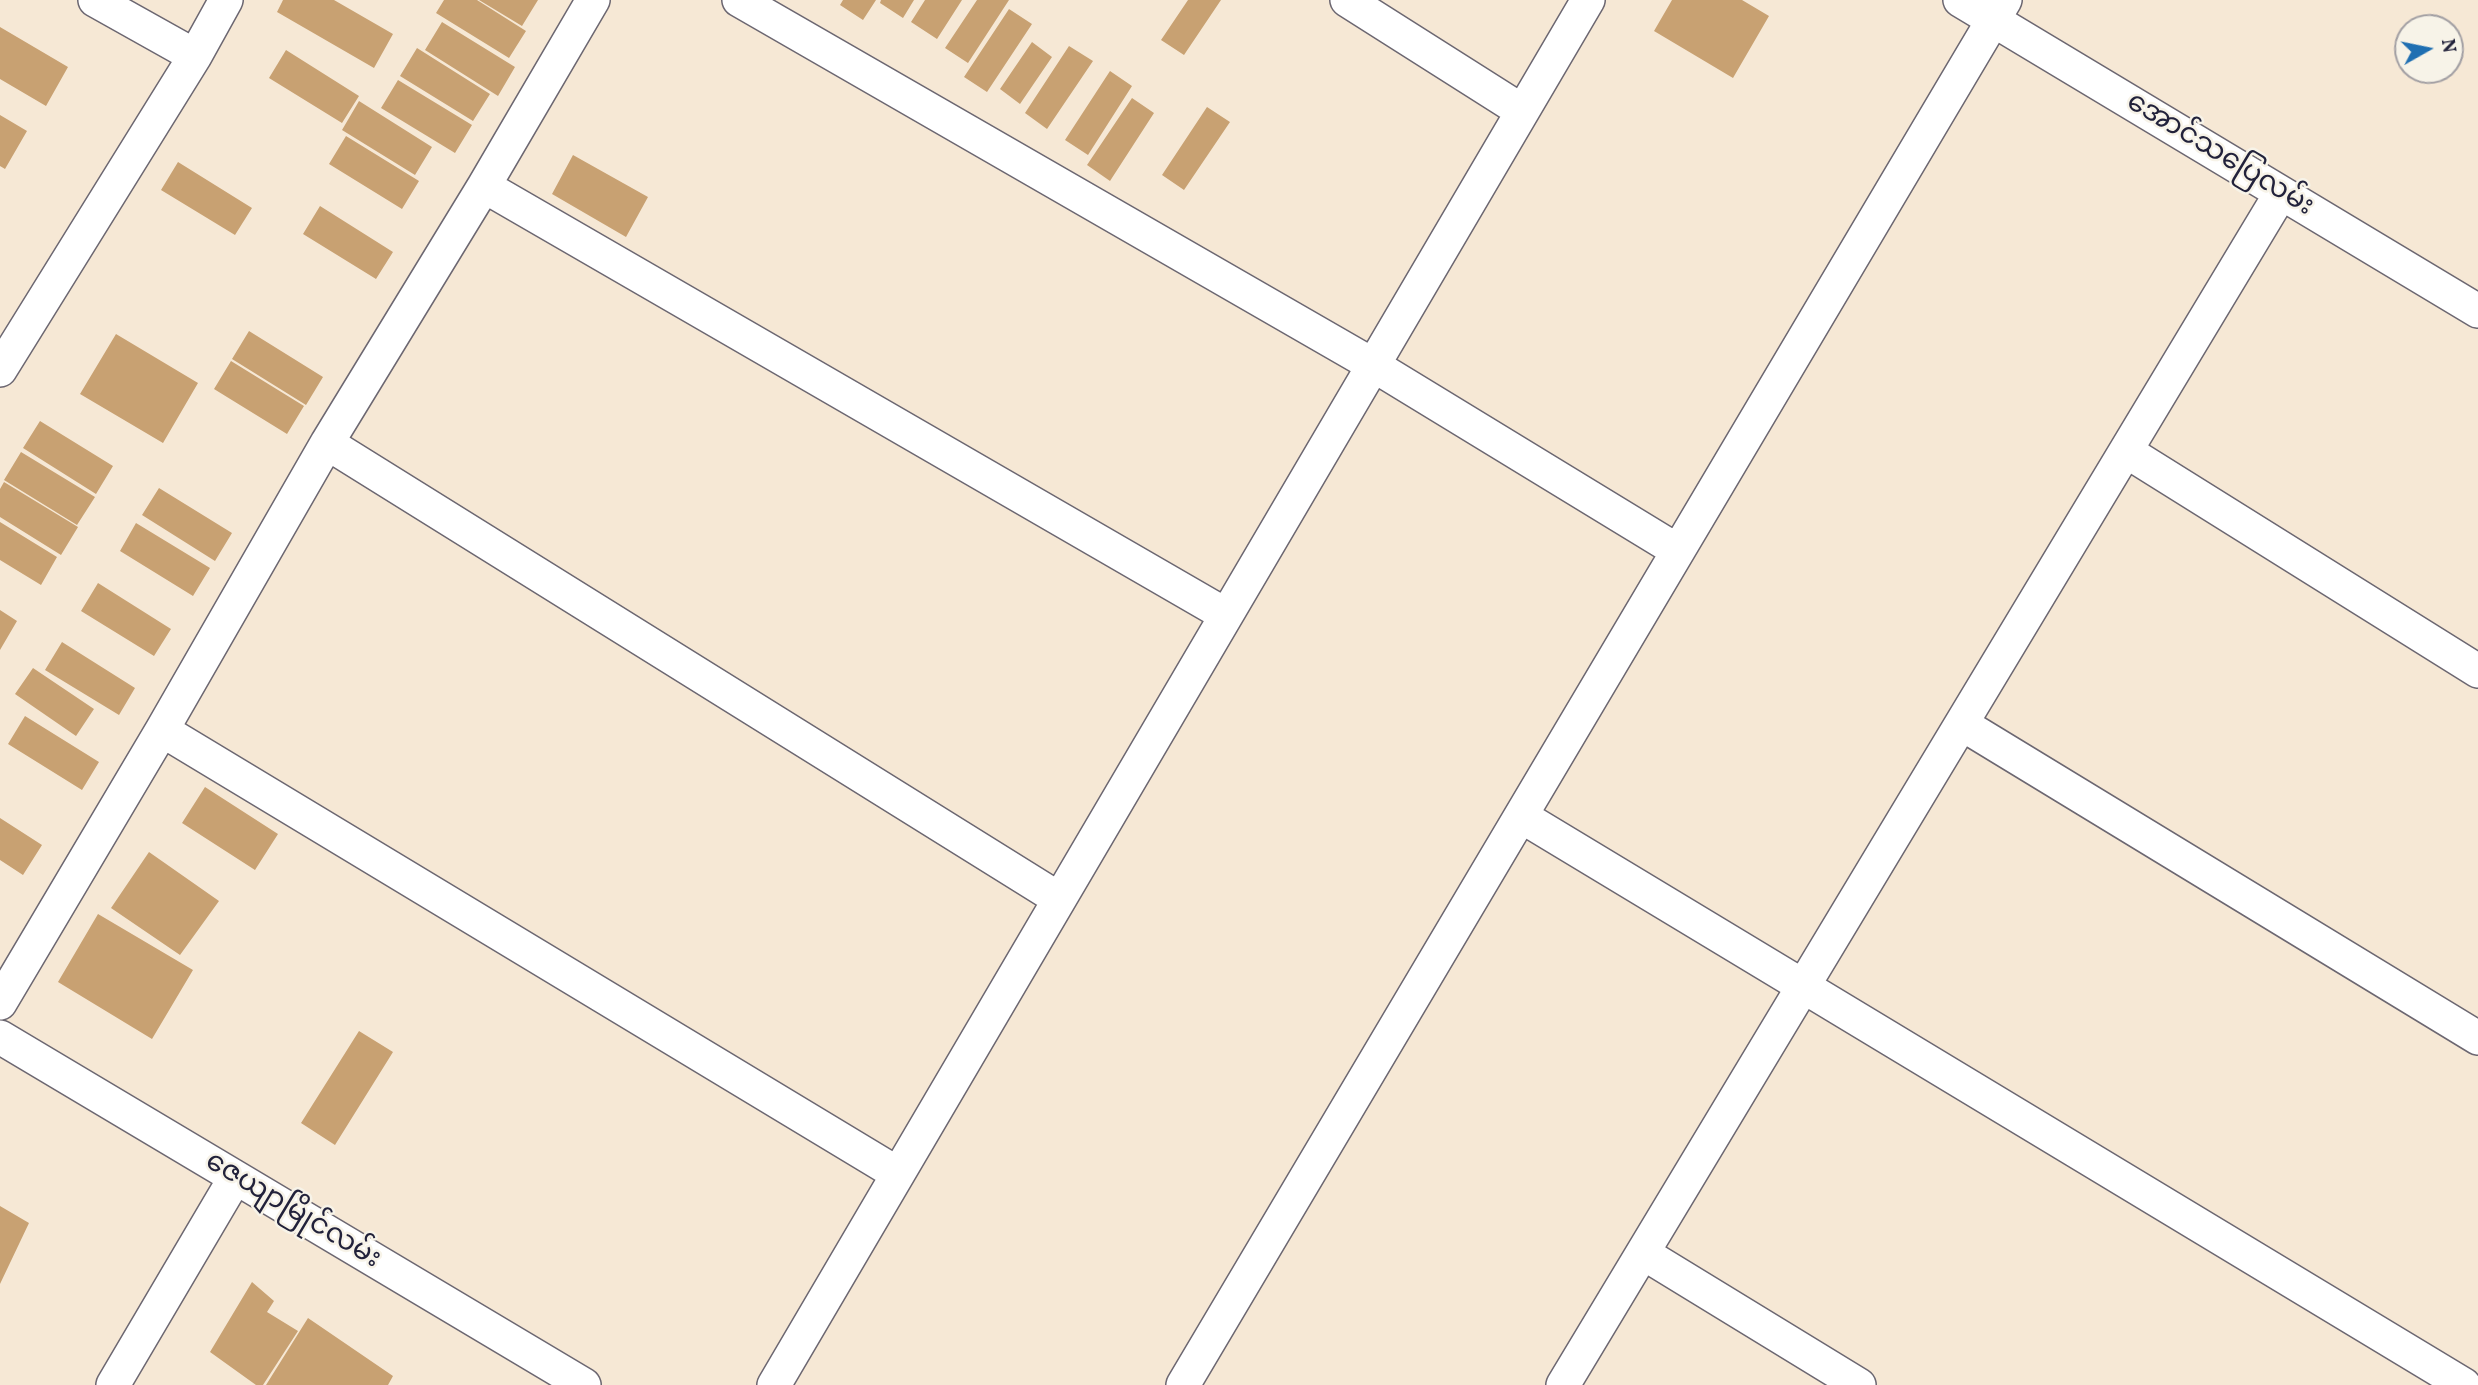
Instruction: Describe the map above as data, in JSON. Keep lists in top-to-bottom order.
{
  "streets": {
    "street": ["အောင်သပြေလမ်း", "ဇေယျာမြိုင်လမ်း"]
  },
  "north": "right"
}
